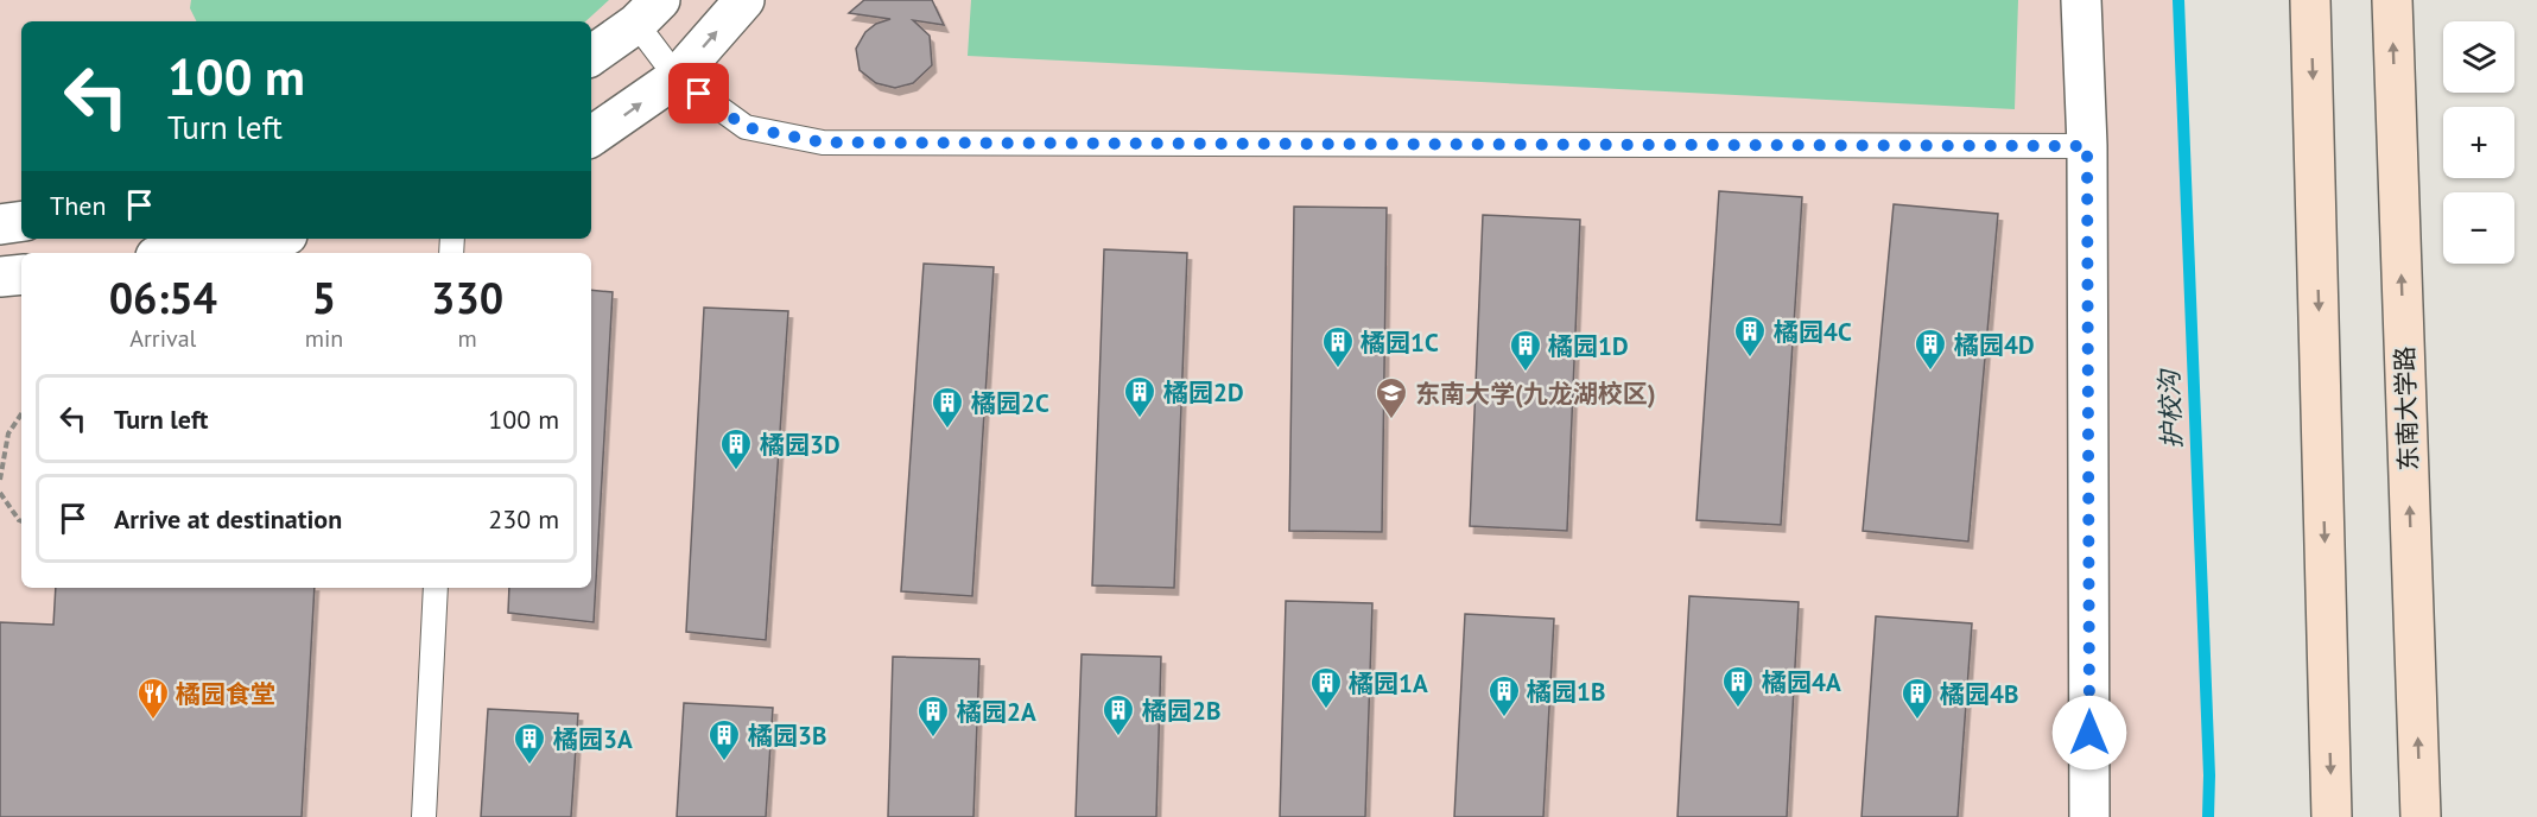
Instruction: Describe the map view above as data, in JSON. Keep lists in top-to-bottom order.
{
  "streets": {
    "main road": ["东南大学路"]
  },
  "water": ["护校沟"],
  "places": {
    "building": [
      "橘园4C",
      "橘园1C",
      "橘园4D",
      "橘园1D",
      "橘园2D",
      "橘园2C",
      "橘园3D",
      "橘园4A",
      "橘园1A",
      "橘园1B",
      "橘园4B",
      "橘园2B",
      "橘园2A",
      "橘园3B",
      "橘园3A"
    ],
    "school or university": ["东南大学(九龙湖校区)"],
    "restaurant": ["橘园食堂"]
  },
  "page": {
    "map_buttons": ["+", "−"],
    "turn": ["100 m", "Turn left"],
    "then": "Then",
    "eta": [
      "06:54",
      "Arrival",
      "5",
      "min",
      "330",
      "m"
    ],
    "list": [
      {
        "name": "Turn left",
        "value": "100 m"
      },
      {
        "name": "Arrive at destination",
        "value": "230 m"
      }
    ]
  }
}
